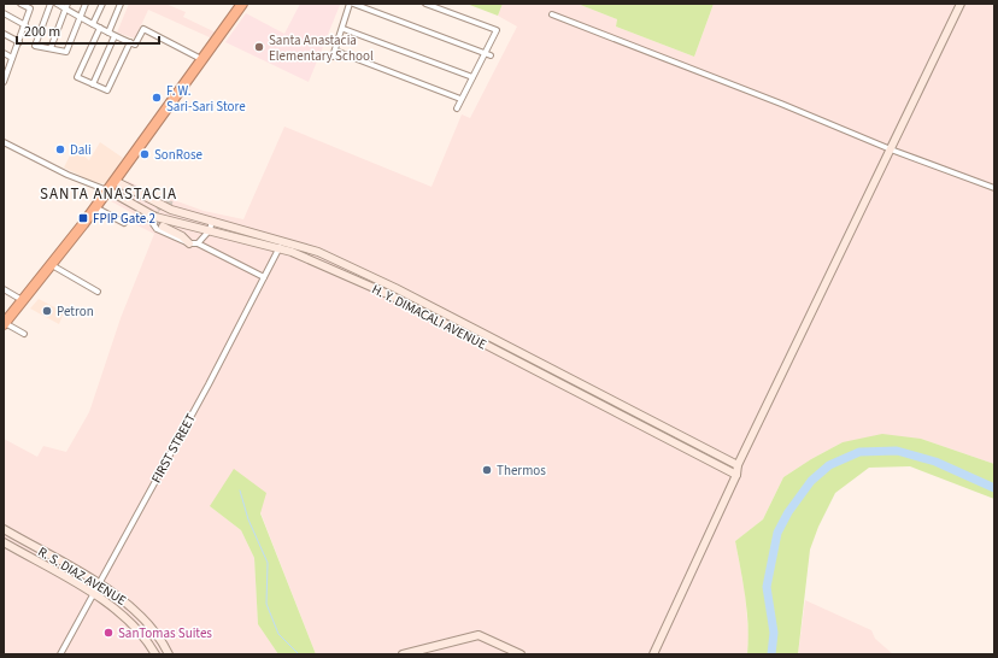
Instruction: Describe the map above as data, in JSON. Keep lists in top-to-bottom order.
{
  "streets": {
    "street": ["H. Y. DIMACALI AVENUE", "FIRST STREET", "R. S. DIAZ AVENUE"]
  },
  "crossings": [
    ["H. Y. DIMACALI AVENUE", "FIRST STREET"],
    ["FIRST STREET", "R. S. DIAZ AVENUE"]
  ],
  "districts": ["SANTA ANASTACIA"],
  "places": {
    "other": [
      "Santa Anastacia Elementary School",
      "F. W. Sari-Sari Store",
      "Dali",
      "SonRose",
      "Petron",
      "Thermos",
      "SanTomas Suites"
    ],
    "transit": ["FPIP Gate 2"]
  },
  "scale_bar": "200 m"
}
